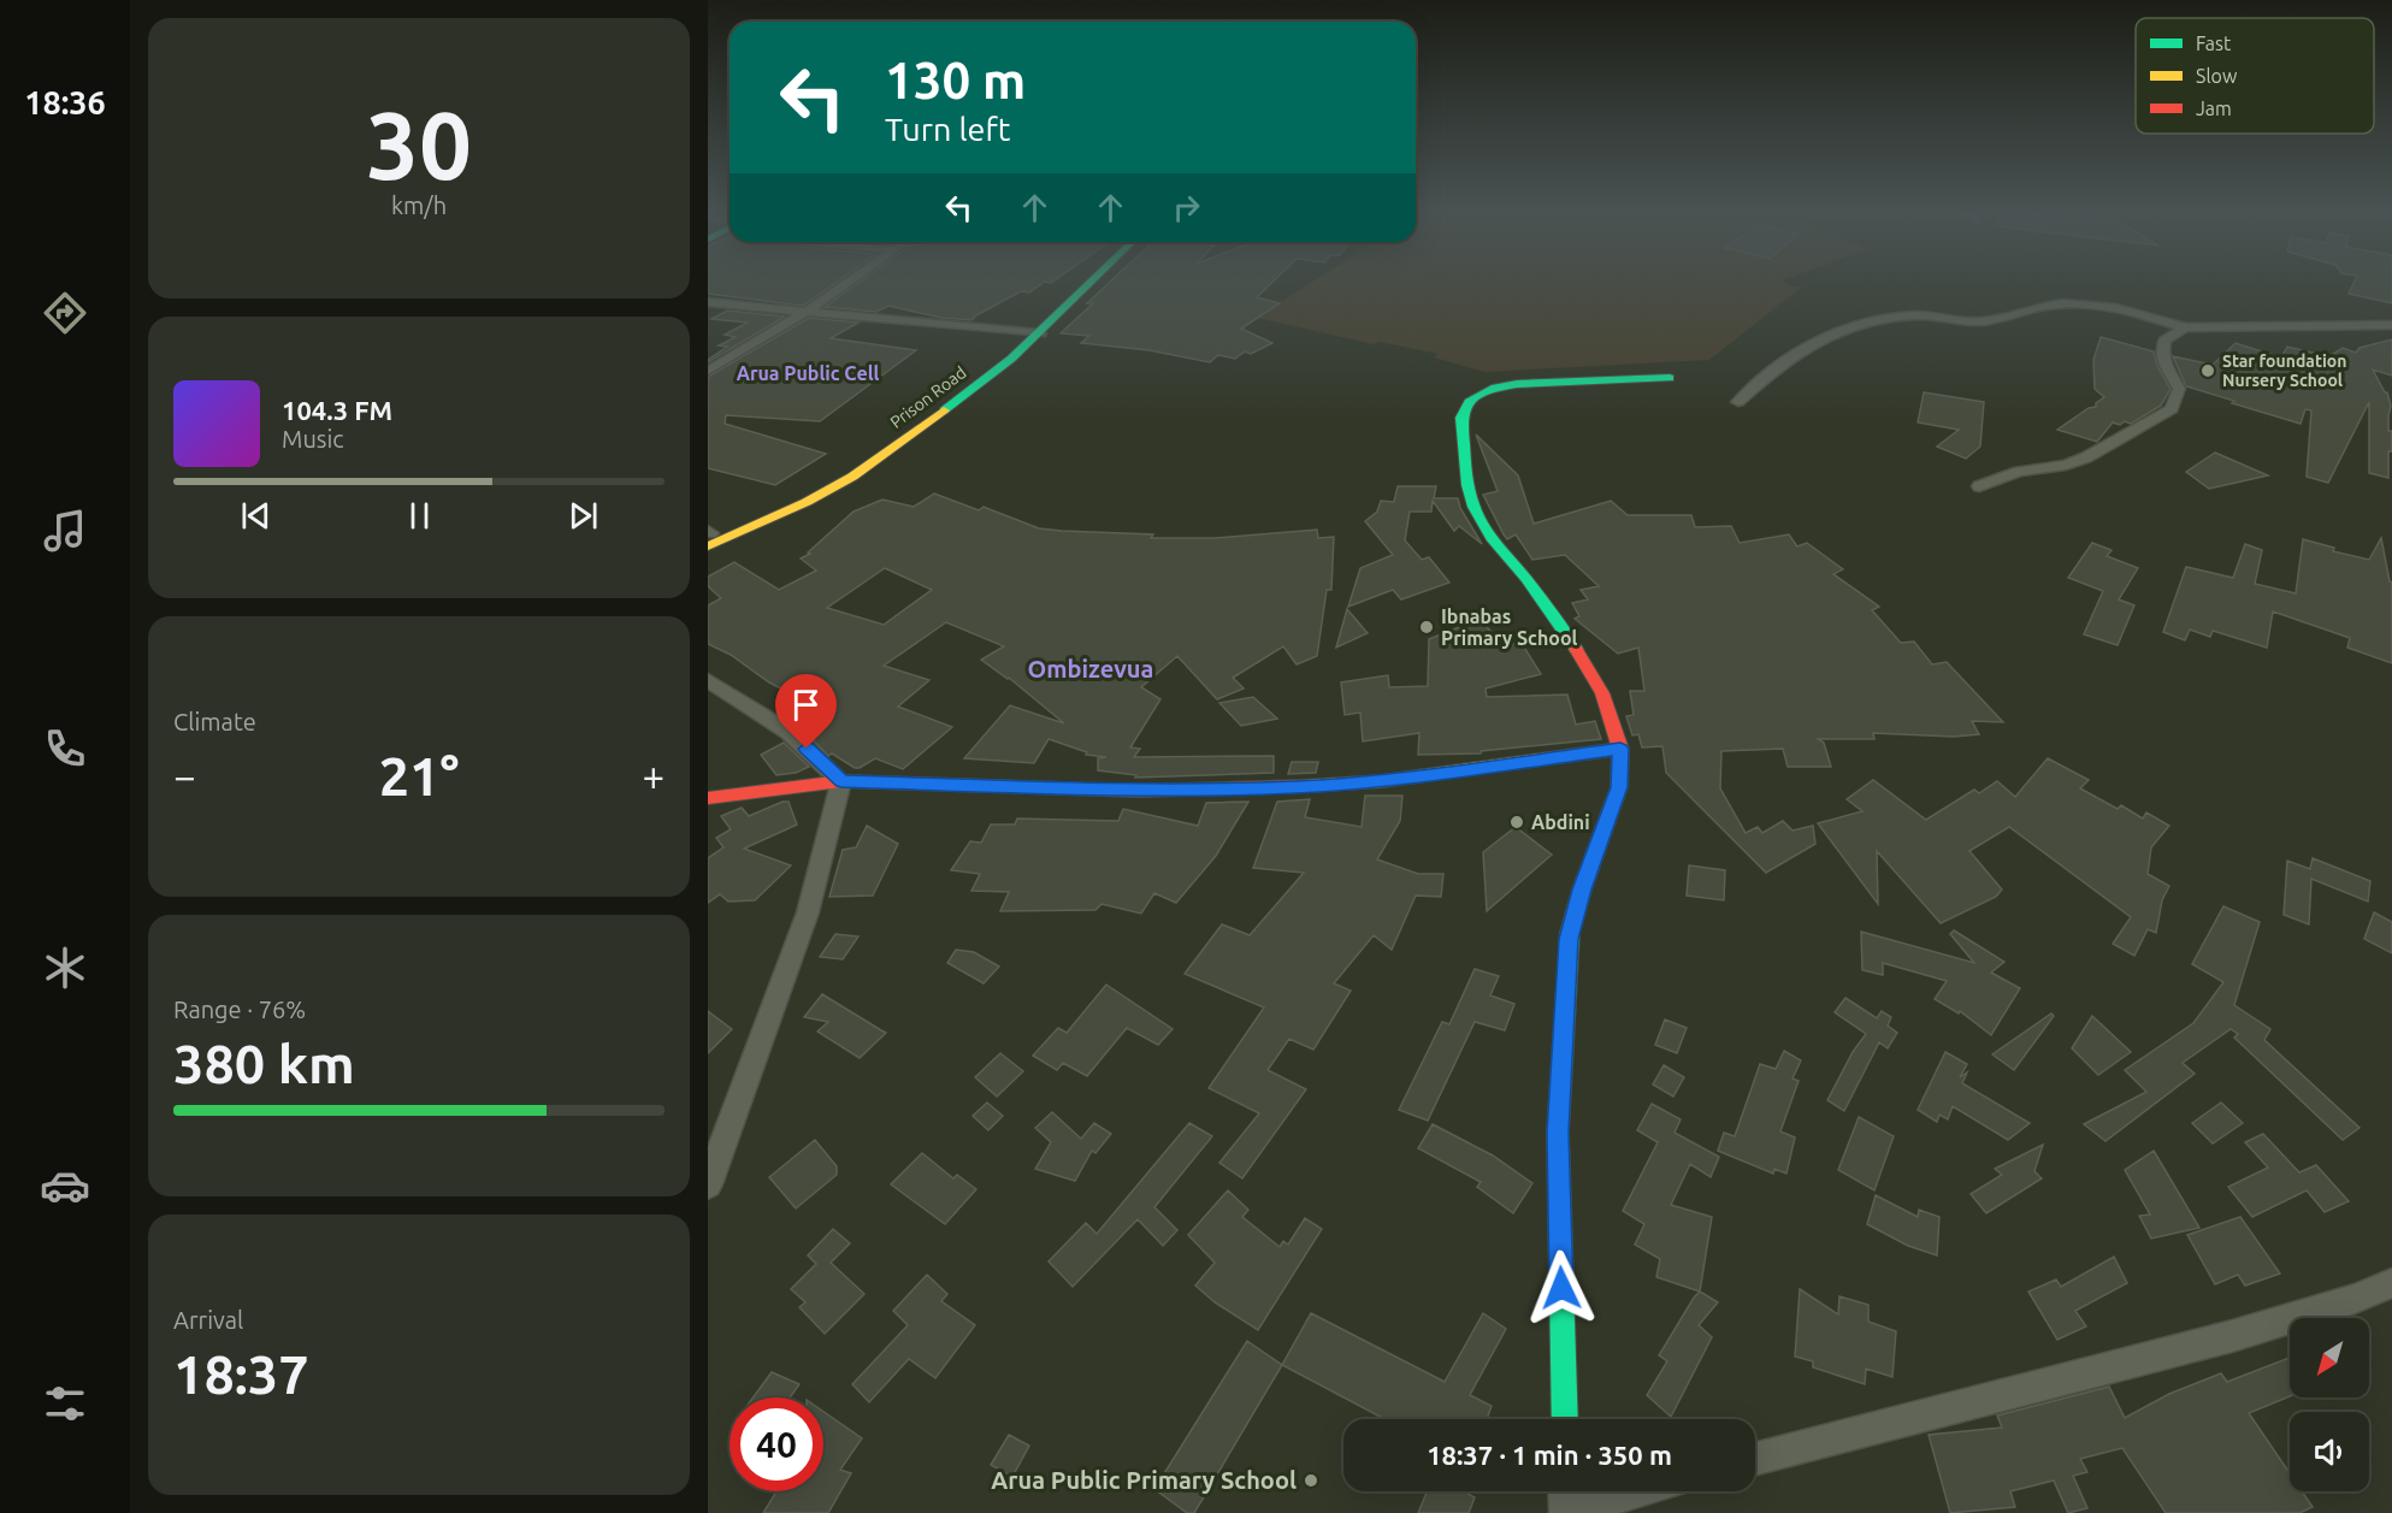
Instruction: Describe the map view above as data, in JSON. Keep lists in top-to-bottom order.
{
  "streets": {
    "street": ["Prison Road"]
  },
  "districts": ["Arua Public Cell", "Ombizevua"],
  "places": [
    "Star foundation Nursery School",
    "Ibnabas Primary School",
    "Abdini",
    "Arua Public Primary School"
  ],
  "legend": ["Fast", "Slow", "Jam"],
  "north": "bottom left",
  "page": {
    "tabs": "18:36",
    "tile": [
      ["30", "km/h"],
      "Climate",
      ["Range · 76%", "380 km"],
      ["Arrival", "18:37"]
    ],
    "turn": ["130 m", "Turn left"],
    "song": ["104.3 FM", "Music"],
    "heat": ["−", "21°", "+"],
    "limit": "40",
    "trip": "18:37 · 1 min · 350 m"
  }
}
